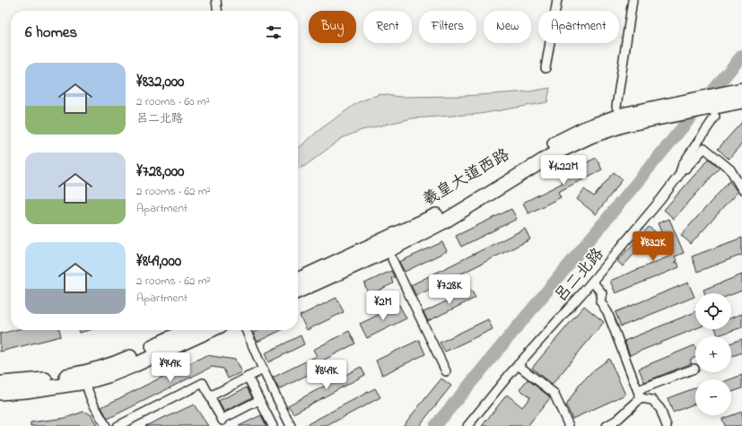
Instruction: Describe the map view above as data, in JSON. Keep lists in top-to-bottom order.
{
  "streets": {
    "main road": ["羲皇大道西路"],
    "street": ["吕二北路"]
  },
  "page": {
    "chip": [
      "Buy",
      "Rent",
      "Filters",
      "New",
      "Apartment"
    ],
    "heading": "6 homes",
    "list": [
      {
        "name": "¥832,000",
        "note": "2 rooms · 60 m² · 吕二北路"
      },
      {
        "name": "¥728,000",
        "note": "2 rooms · 62 m² · Apartment"
      },
      {
        "name": "¥849,000",
        "note": "2 rooms · 62 m² · Apartment"
      }
    ],
    "price": [
      "¥1.22M",
      "¥832K",
      "¥728K",
      "¥2M",
      "¥949K",
      "¥849K"
    ],
    "map_buttons": ["+", "−"]
  }
}
